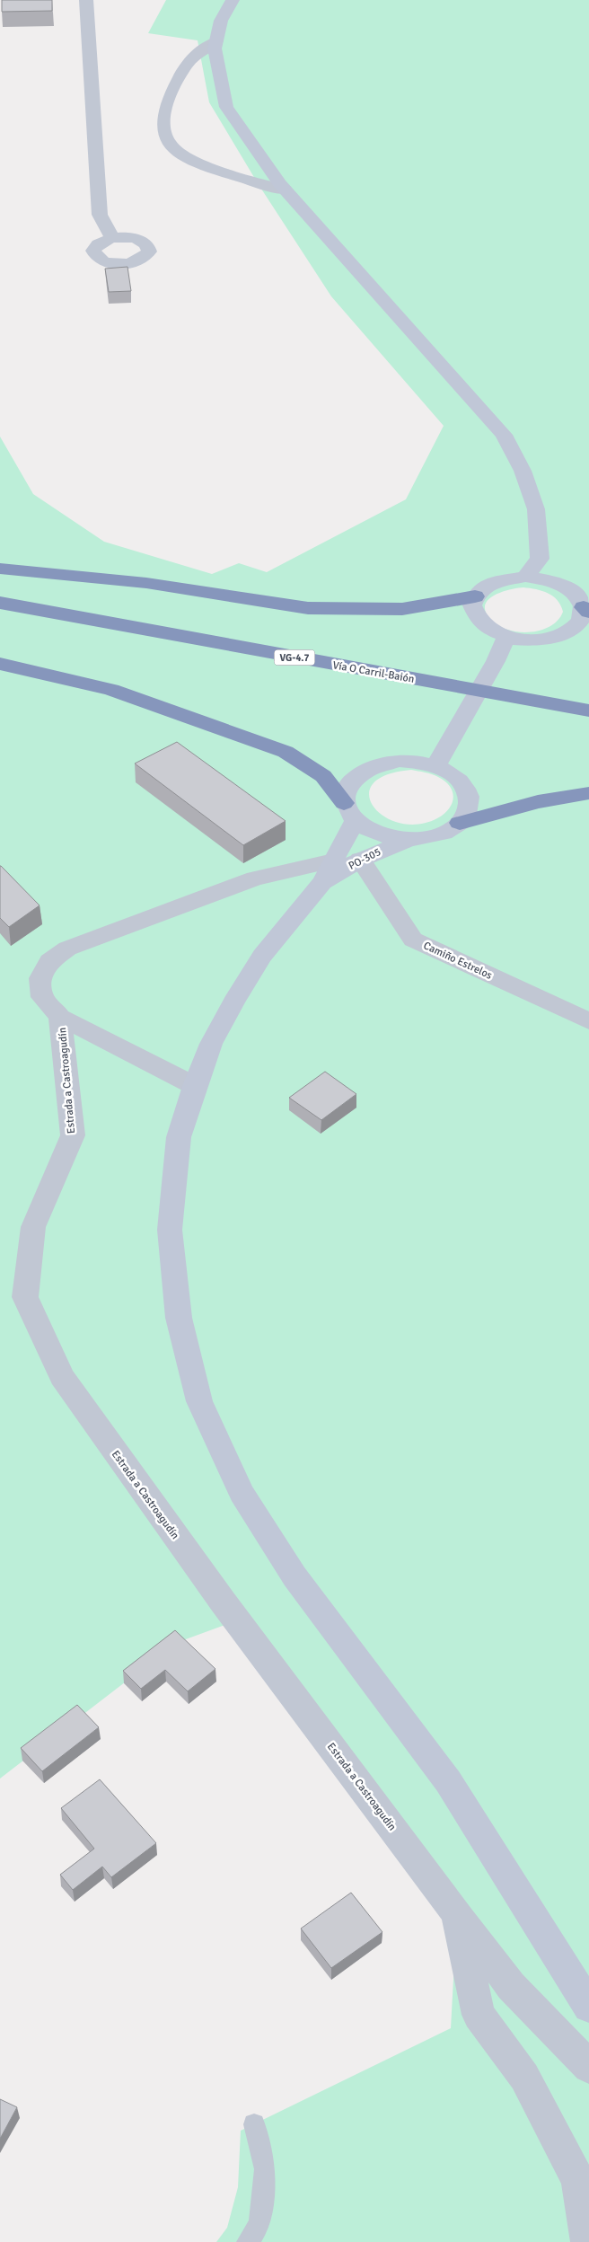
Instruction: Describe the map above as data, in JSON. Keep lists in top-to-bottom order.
{
  "streets": {
    "highway": ["VG-4.7", "Vía O Carril-Baión"],
    "main road": ["PO-305"],
    "street": ["Camiño Estrelos", "Estrada a Castroagudín"]
  },
  "crossings": [
    ["PO-305", "Camiño Estrelos"],
    ["PO-305", "Estrada a Castroagudín"]
  ]
}
